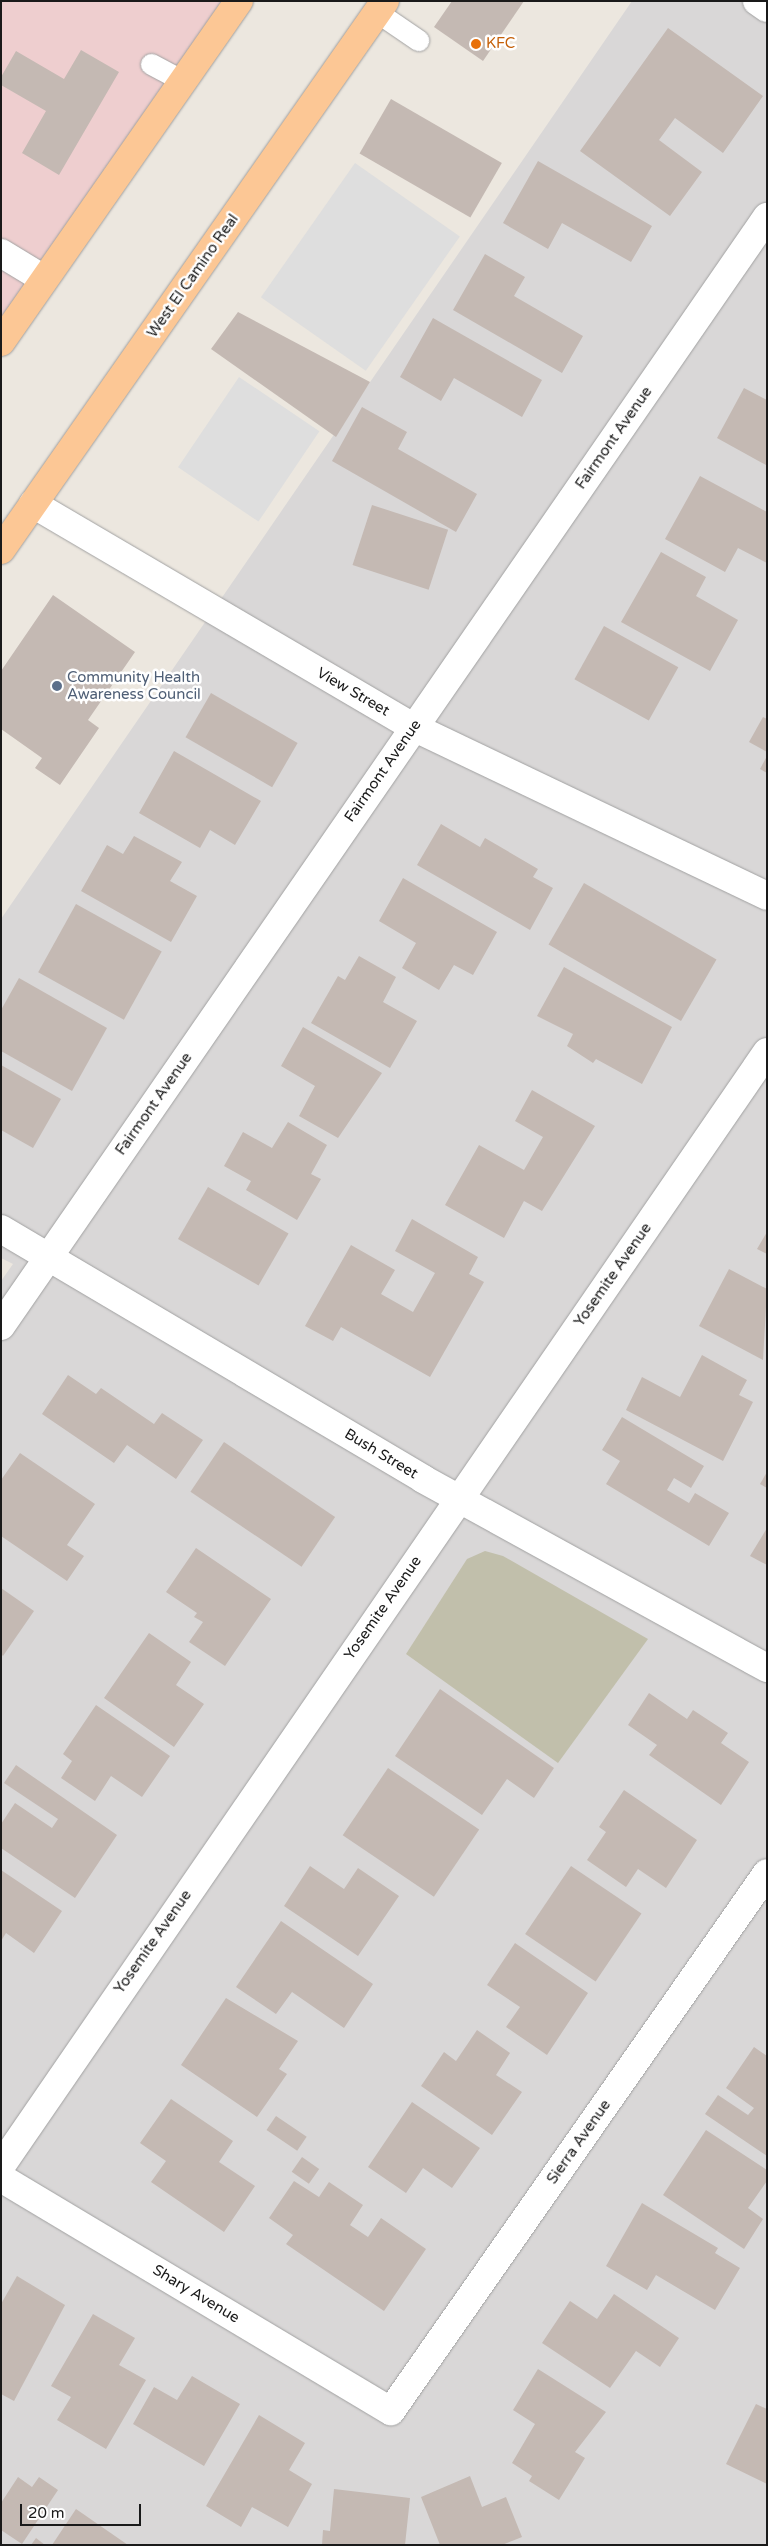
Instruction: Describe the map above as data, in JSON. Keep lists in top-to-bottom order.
{
  "streets": {
    "main road": ["West El Camino Real"],
    "street": [
      "Fairmont Avenue",
      "View Street",
      "Yosemite Avenue",
      "Bush Street",
      "Sierra Avenue",
      "Shary Avenue"
    ]
  },
  "crossings": [
    ["West El Camino Real", "View Street"],
    ["Fairmont Avenue", "View Street"],
    ["Fairmont Avenue", "Bush Street"],
    ["Yosemite Avenue", "Bush Street"],
    ["Sierra Avenue", "Shary Avenue"]
  ],
  "places": ["KFC", "Community Health Awareness Council"],
  "scale_bar": "20 m"
}
